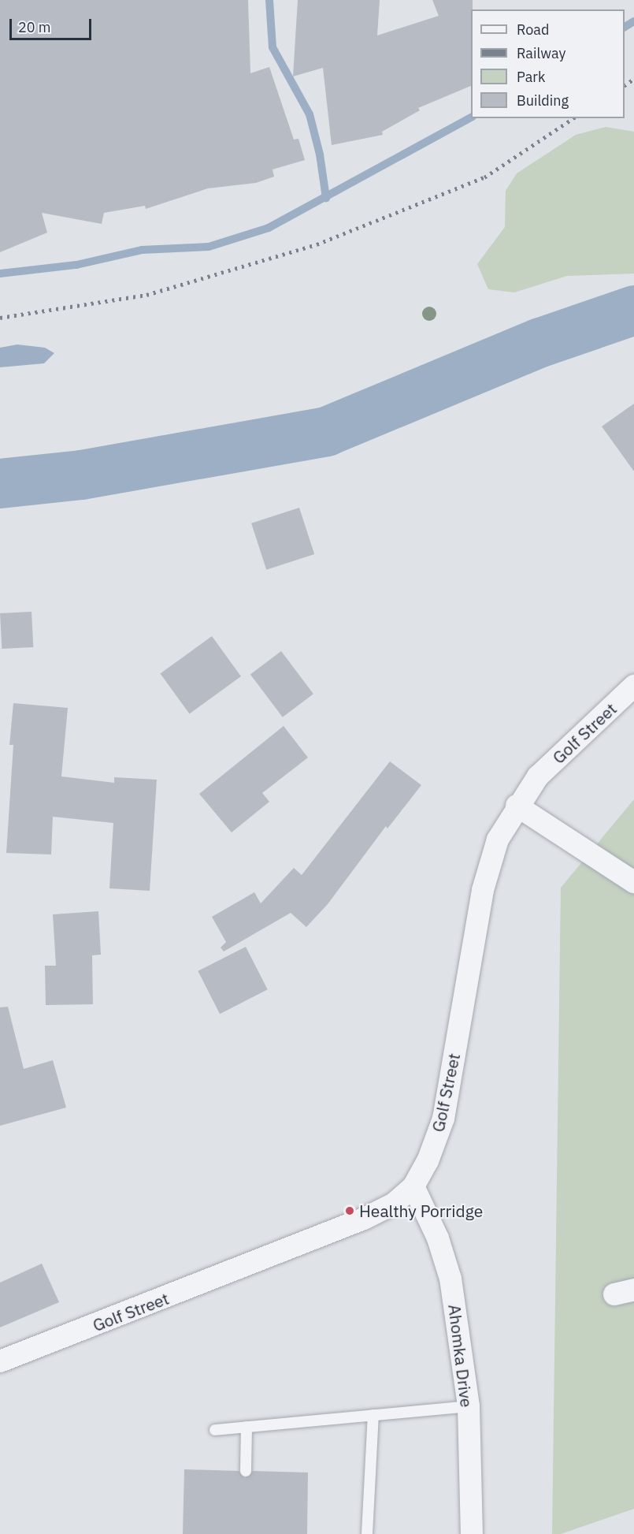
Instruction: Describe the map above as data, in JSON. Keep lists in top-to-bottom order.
{
  "streets": {
    "street": ["Golf Street", "Ahomka Drive"]
  },
  "crossings": [
    ["Golf Street", "Ahomka Drive"]
  ],
  "places": ["Healthy Porridge"],
  "legend": [
    "Road",
    "Railway",
    "Park",
    "Building"
  ],
  "scale_bar": "20 m"
}
